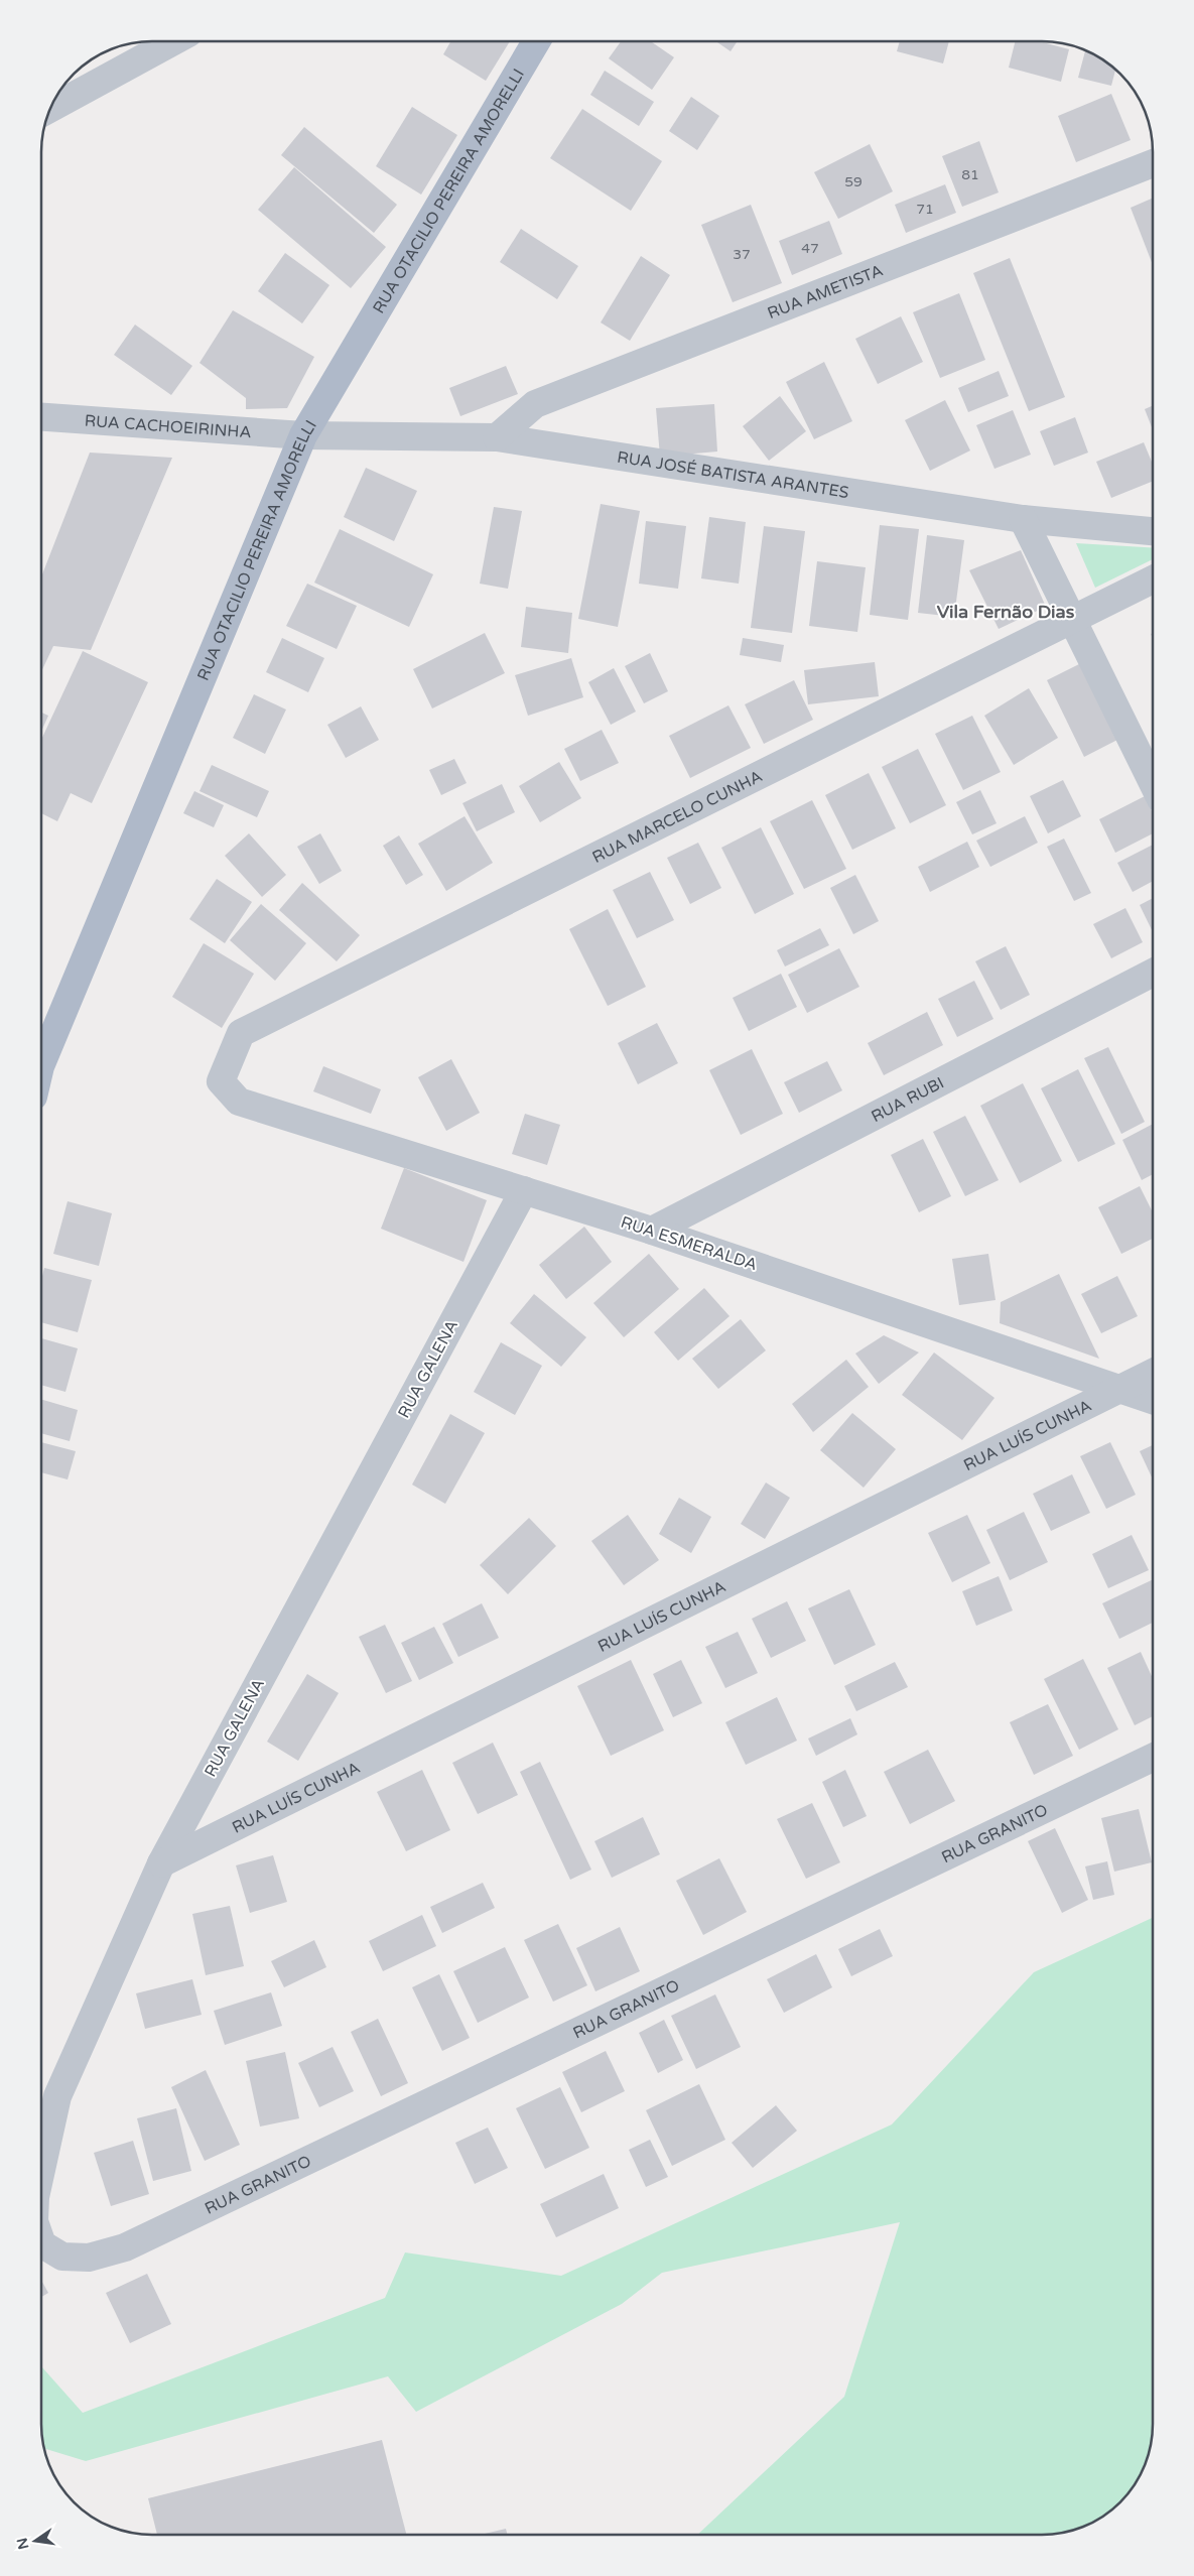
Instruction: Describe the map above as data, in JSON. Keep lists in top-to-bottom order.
{
  "streets": {
    "main road": ["RUA OTACILIO PEREIRA AMORELLI"],
    "street": [
      "RUA AMETISTA",
      "RUA CACHOEIRINHA",
      "RUA JOSÉ BATISTA ARANTES",
      "RUA MARCELO CUNHA",
      "RUA RUBI",
      "RUA ESMERALDA",
      "RUA GALENA",
      "RUA LUÍS CUNHA",
      "RUA GRANITO"
    ]
  },
  "crossings": [
    ["RUA OTACILIO PEREIRA AMORELLI", "RUA CACHOEIRINHA"],
    ["RUA OTACILIO PEREIRA AMORELLI", "RUA JOSÉ BATISTA ARANTES"],
    ["RUA AMETISTA", "RUA JOSÉ BATISTA ARANTES"],
    ["RUA CACHOEIRINHA", "RUA JOSÉ BATISTA ARANTES"],
    ["RUA MARCELO CUNHA", "RUA ESMERALDA"],
    ["RUA RUBI", "RUA ESMERALDA"],
    ["RUA ESMERALDA", "RUA GALENA"],
    ["RUA ESMERALDA", "RUA LUÍS CUNHA"],
    ["RUA GALENA", "RUA LUÍS CUNHA"],
    ["RUA GALENA", "RUA GRANITO"]
  ],
  "districts": ["Vila Fernão Dias"],
  "house_numbers": [
    "81",
    "59",
    "71",
    "47",
    "37"
  ],
  "north": "left"
}
